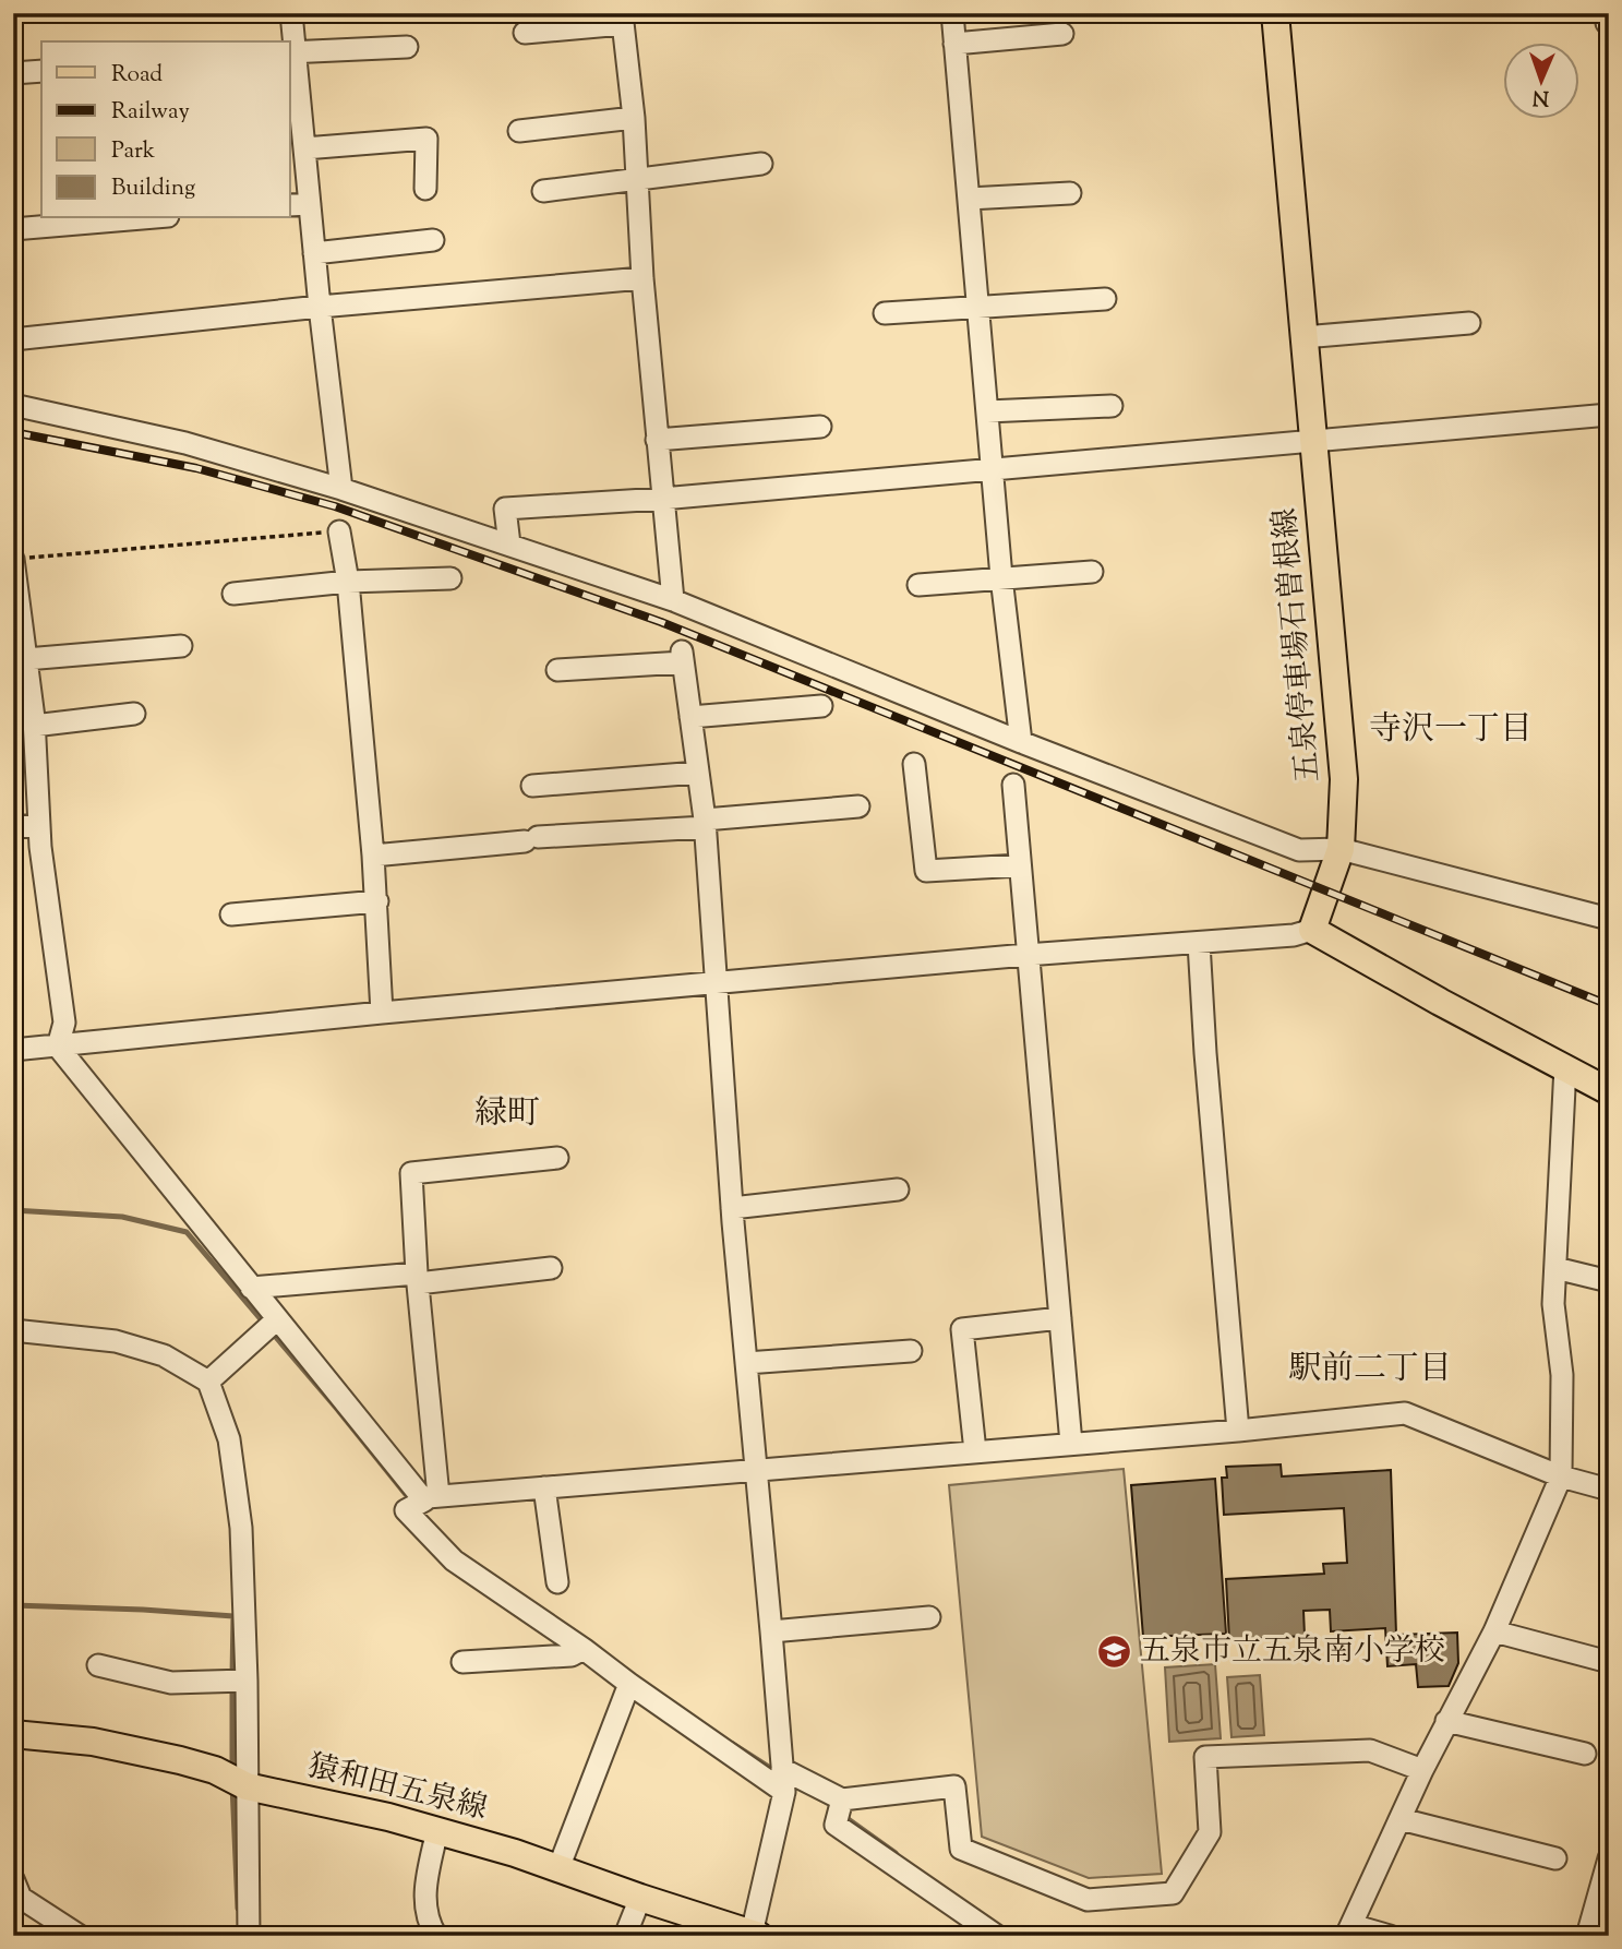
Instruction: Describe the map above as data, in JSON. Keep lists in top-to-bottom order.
{
  "streets": {
    "main road": ["五泉停車場石曽根線", "猿和田五泉線"]
  },
  "districts": ["寺沢一丁目", "緑町", "駅前二丁目"],
  "places": {
    "school or university": ["五泉市立五泉南小学校"]
  },
  "legend": [
    "Road",
    "Railway",
    "Park",
    "Building"
  ],
  "north": "bottom"
}
